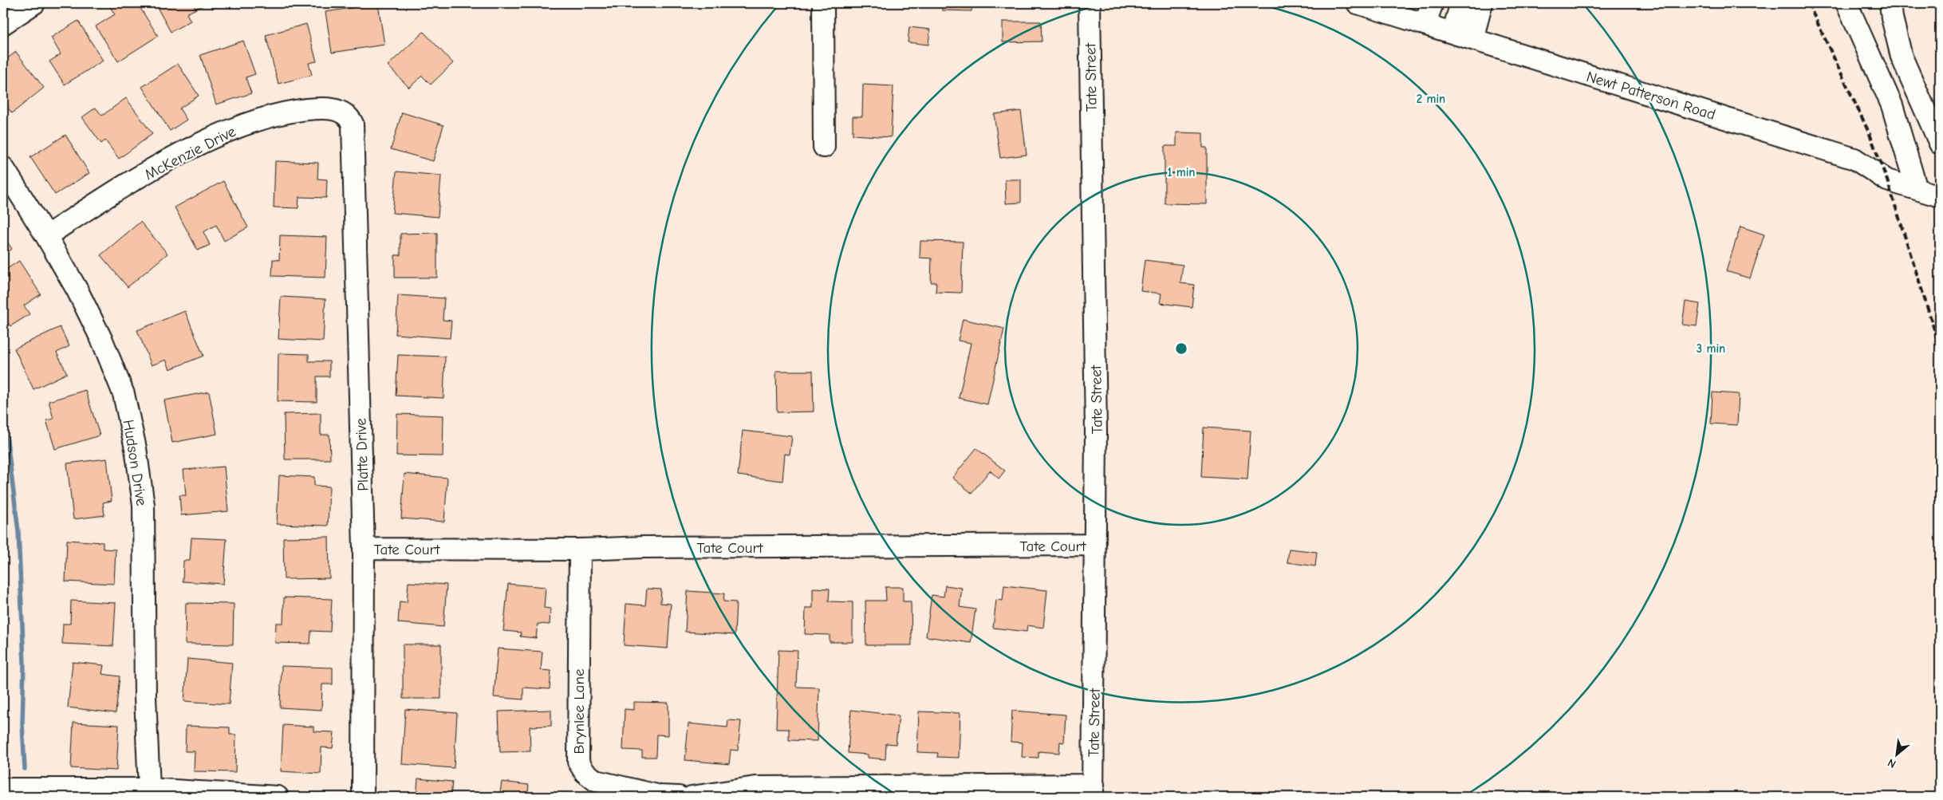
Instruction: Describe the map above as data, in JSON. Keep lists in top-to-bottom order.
{
  "streets": {
    "street": [
      "Tate Street",
      "Newt Patterson Road",
      "McKenzie Drive",
      "Platte Drive",
      "Hudson Drive",
      "Tate Court",
      "Brynlee Lane"
    ]
  },
  "crossings": [
    ["Tate Street", "Tate Court"],
    ["McKenzie Drive", "Platte Drive"],
    ["McKenzie Drive", "Hudson Drive"],
    ["Platte Drive", "Tate Court"],
    ["Tate Court", "Brynlee Lane"]
  ],
  "north": "bottom left",
  "rings": ["2 min", "1 min", "3 min"]
}
